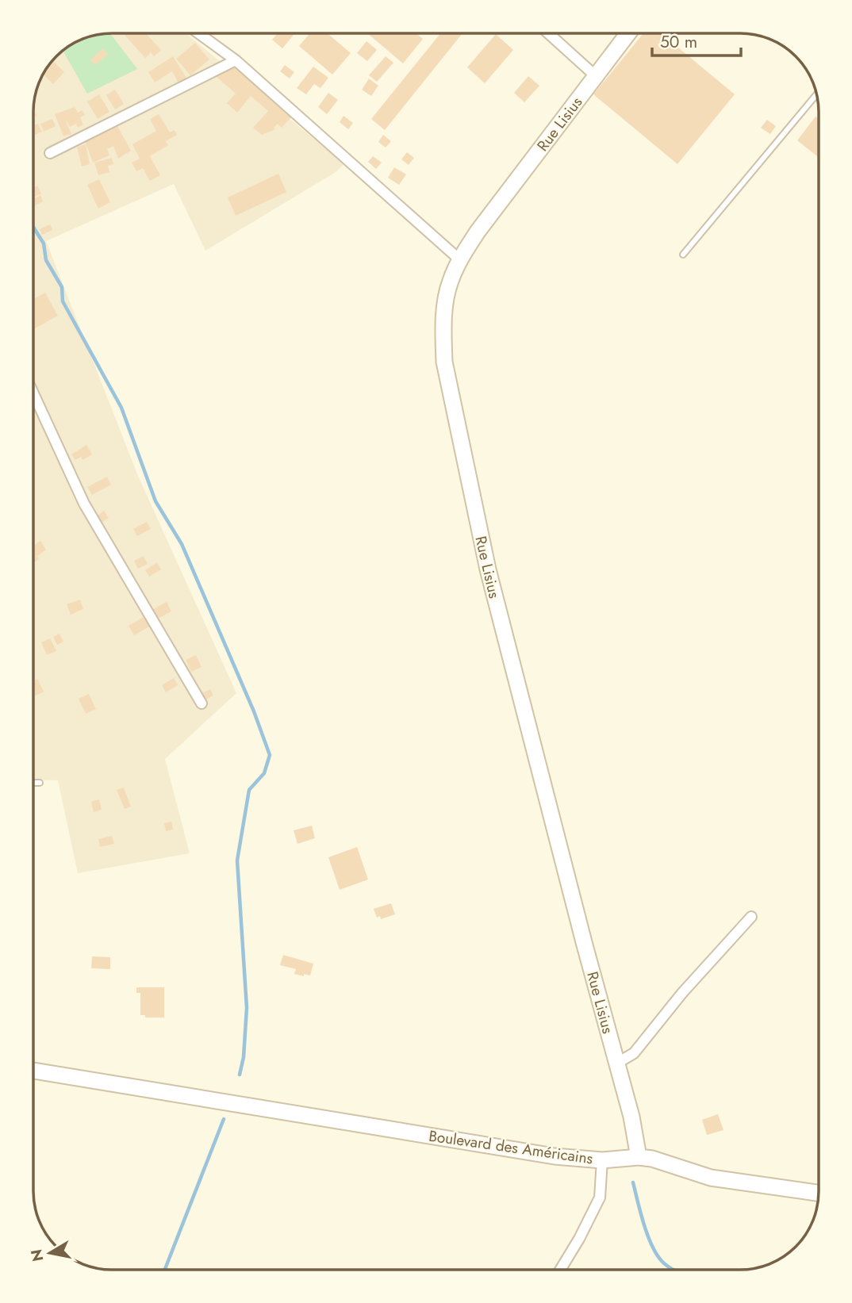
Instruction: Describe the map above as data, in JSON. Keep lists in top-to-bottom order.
{
  "streets": {
    "street": ["Rue Lisius", "Boulevard des Américains"]
  },
  "crossings": [
    ["Rue Lisius", "Boulevard des Américains"]
  ],
  "scale_bar": "50 m",
  "north": "left"
}
